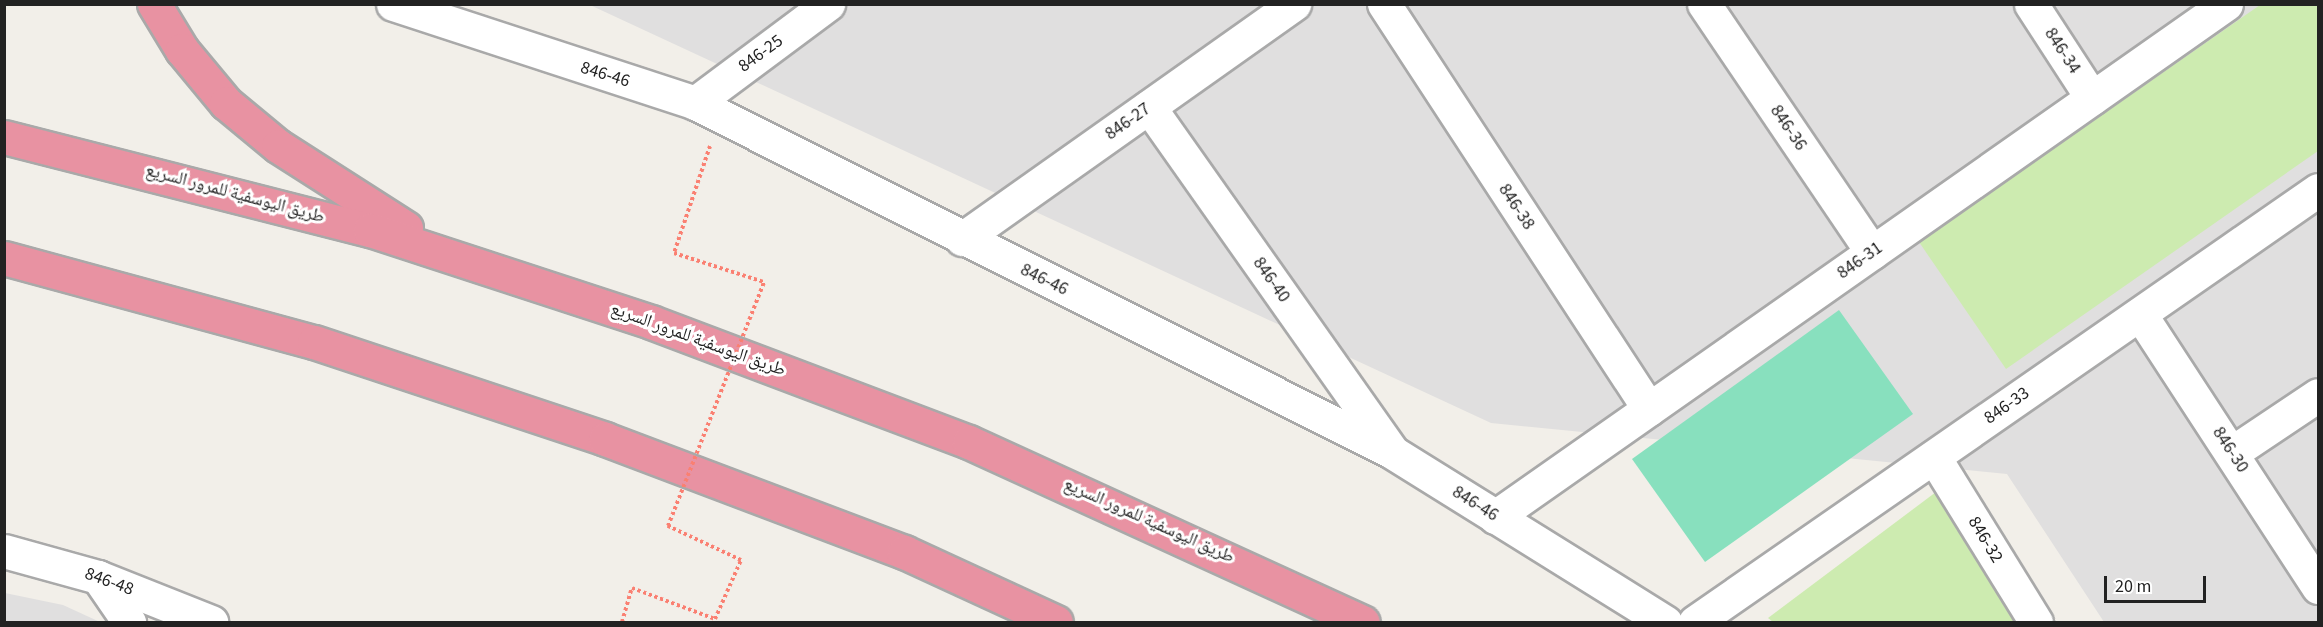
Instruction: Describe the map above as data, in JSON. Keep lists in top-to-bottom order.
{
  "streets": {
    "highway": ["طريق اليوسفية للمرور السريع"],
    "street": [
      "846-34",
      "846-25",
      "846-46",
      "846-27",
      "846-36",
      "846-38",
      "846-31",
      "846-40",
      "846-33",
      "846-30",
      "846-32",
      "846-48"
    ]
  },
  "crossings": [
    ["846-34", "846-31"],
    ["846-25", "846-46"],
    ["846-46", "846-27"],
    ["846-46", "846-31"],
    ["846-46", "846-40"],
    ["846-27", "846-40"],
    ["846-36", "846-31"],
    ["846-38", "846-31"],
    ["846-33", "846-30"],
    ["846-33", "846-32"]
  ],
  "scale_bar": "20 m"
}
